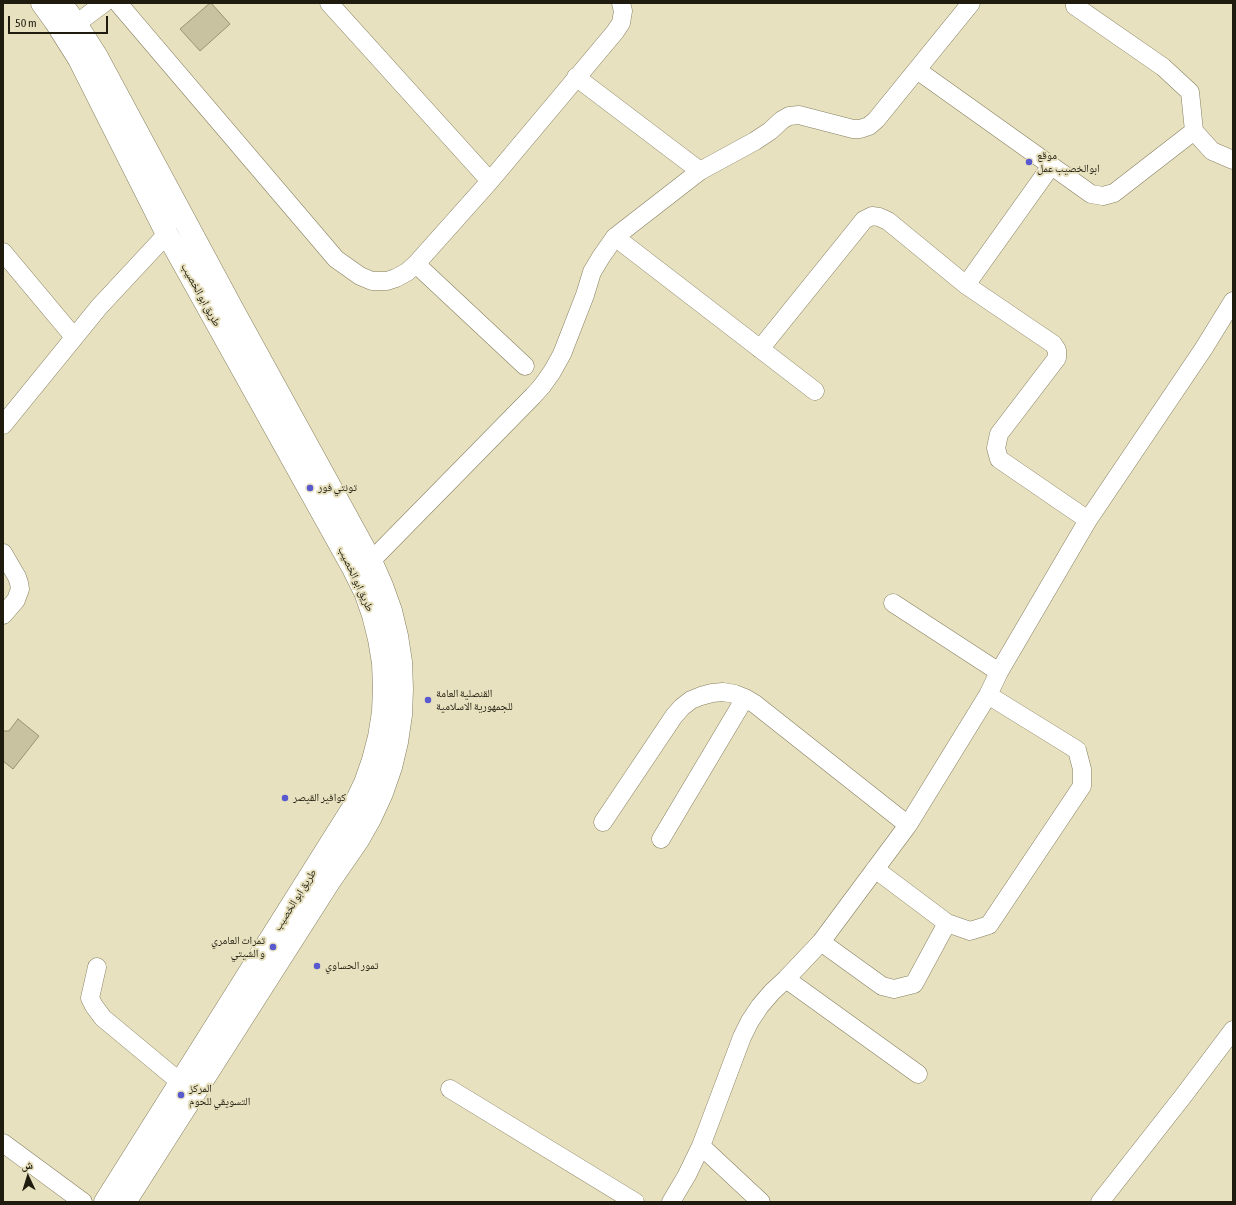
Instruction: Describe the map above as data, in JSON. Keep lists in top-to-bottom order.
{
  "streets": {
    "main road": ["طريق ابو الخصيب"]
  },
  "places": [
    "موقع ابوالخصيب عمل",
    "تونتي فور",
    "القنصلية العامة للجمهورية الاسلامية",
    "كوافير القيصر",
    "تمرات العامري و الشيتي",
    "تمور الحساوي",
    "المركز التسويقي للحوم"
  ],
  "scale_bar": "50 m",
  "north": "top"
}
